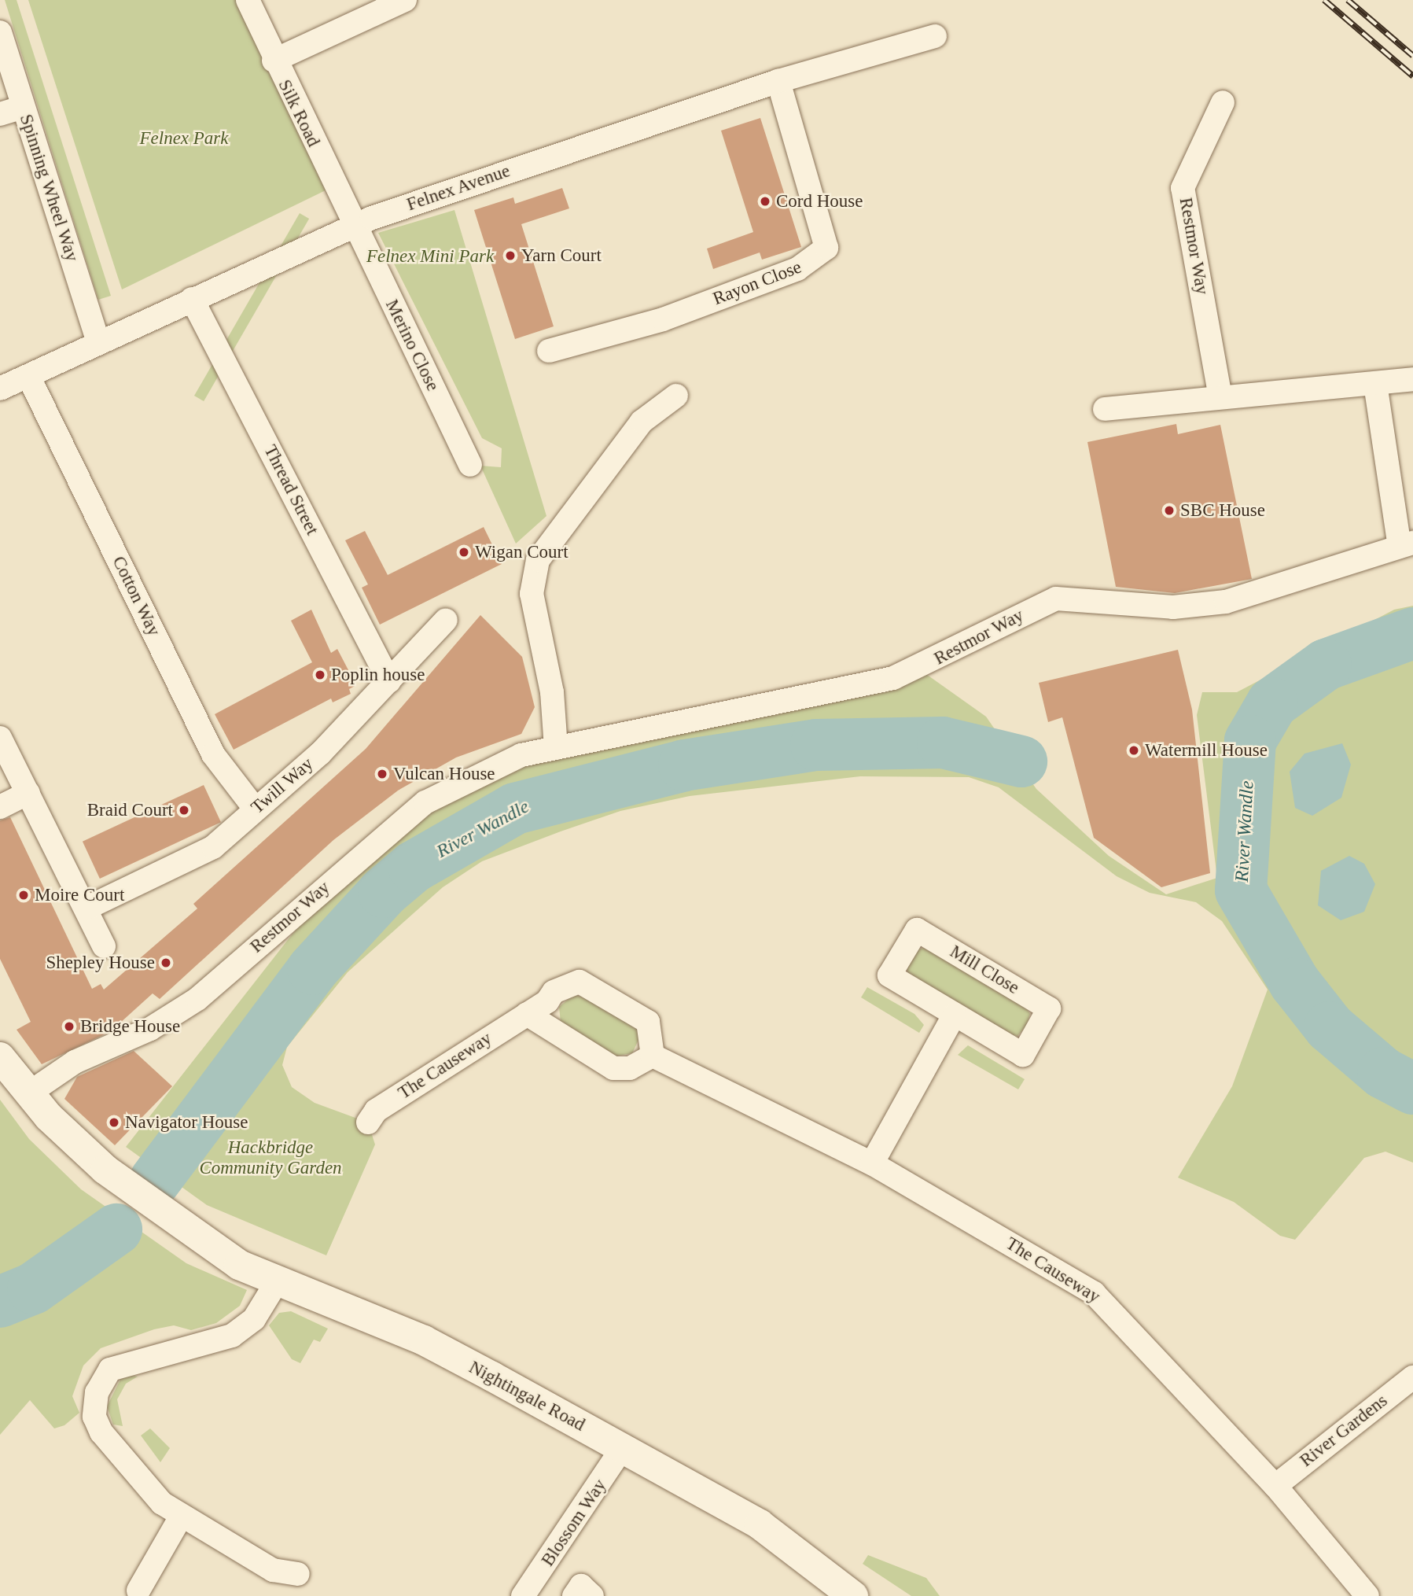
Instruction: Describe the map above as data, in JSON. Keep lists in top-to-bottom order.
{
  "streets": {
    "main road": ["Nightingale Road"],
    "street": [
      "Silk Road",
      "Spinning Wheel Way",
      "Felnex Avenue",
      "Restmor Way",
      "Rayon Close",
      "Merino Close",
      "Thread Street",
      "Cotton Way",
      "Twill Way",
      "Mill Close",
      "The Causeway",
      "River Gardens",
      "Blossom Way"
    ]
  },
  "crossings": [
    ["Silk Road", "Felnex Avenue"],
    ["Silk Road", "Merino Close"],
    ["Spinning Wheel Way", "Felnex Avenue"],
    ["Felnex Avenue", "Rayon Close"],
    ["Felnex Avenue", "Merino Close"],
    ["Felnex Avenue", "Thread Street"],
    ["Felnex Avenue", "Cotton Way"],
    ["Restmor Way", "Nightingale Road"],
    ["Thread Street", "Twill Way"],
    ["Cotton Way", "Twill Way"],
    ["The Causeway", "River Gardens"],
    ["Nightingale Road", "Blossom Way"]
  ],
  "water": ["River Wandle"],
  "parks": ["Felnex Park", "Felnex Mini Park", "Hackbridge Community Garden"],
  "places": [
    "Cord House",
    "Yarn Court",
    "SBC House",
    "Wigan Court",
    "Poplin house",
    "Watermill House",
    "Vulcan House",
    "Braid Court",
    "Moire Court",
    "Shepley House",
    "Bridge House",
    "Navigator House"
  ]
}
